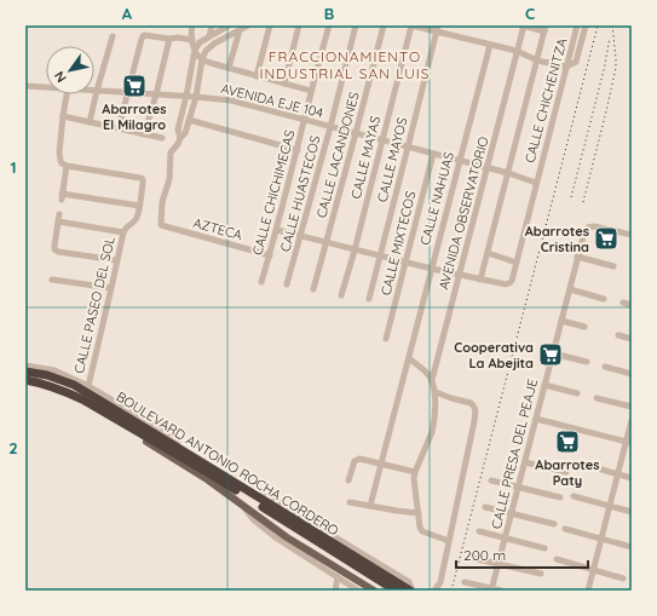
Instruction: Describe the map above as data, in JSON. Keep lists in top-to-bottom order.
{
  "streets": {
    "highway": ["BOULEVARD ANTONIO ROCHA CORDERO"],
    "street": [
      "AVENIDA EJE 104",
      "CALLE CHICHENITZA",
      "CALLE LACANDONES",
      "CALLE MAYAS",
      "CALLE MAYOS",
      "CALLE CHICHIMECAS",
      "CALLE HUASTECOS",
      "CALLE NAHUAS",
      "AVENIDA OBSERVATORIO",
      "AZTECA",
      "CALLE MIXTECOS",
      "CALLE PASEO DEL SOL",
      "CALLE PRESA DEL PEAJE"
    ]
  },
  "crossings": [
    ["AVENIDA EJE 104", "CALLE CHICHENITZA"],
    ["AVENIDA EJE 104", "CALLE LACANDONES"],
    ["AVENIDA EJE 104", "CALLE MAYAS"],
    ["AVENIDA EJE 104", "CALLE MAYOS"],
    ["AVENIDA EJE 104", "CALLE CHICHIMECAS"],
    ["AVENIDA EJE 104", "CALLE HUASTECOS"],
    ["AVENIDA EJE 104", "CALLE NAHUAS"],
    ["AVENIDA EJE 104", "AVENIDA OBSERVATORIO"],
    ["AVENIDA EJE 104", "CALLE MIXTECOS"],
    ["CALLE CHICHIMECAS", "AZTECA"]
  ],
  "districts": ["FRACCIONAMIENTO INDUSTRIAL SAN LUIS"],
  "places": {
    "supermarket": [
      "Abarrotes El Milagro",
      "Abarrotes Cristina",
      "Cooperativa La Abejita",
      "Abarrotes Paty"
    ]
  },
  "scale_bar": "200 m",
  "north": "bottom left",
  "grid": {
    "columns": ["A", "B", "C"],
    "rows": ["1", "2"]
  }
}
